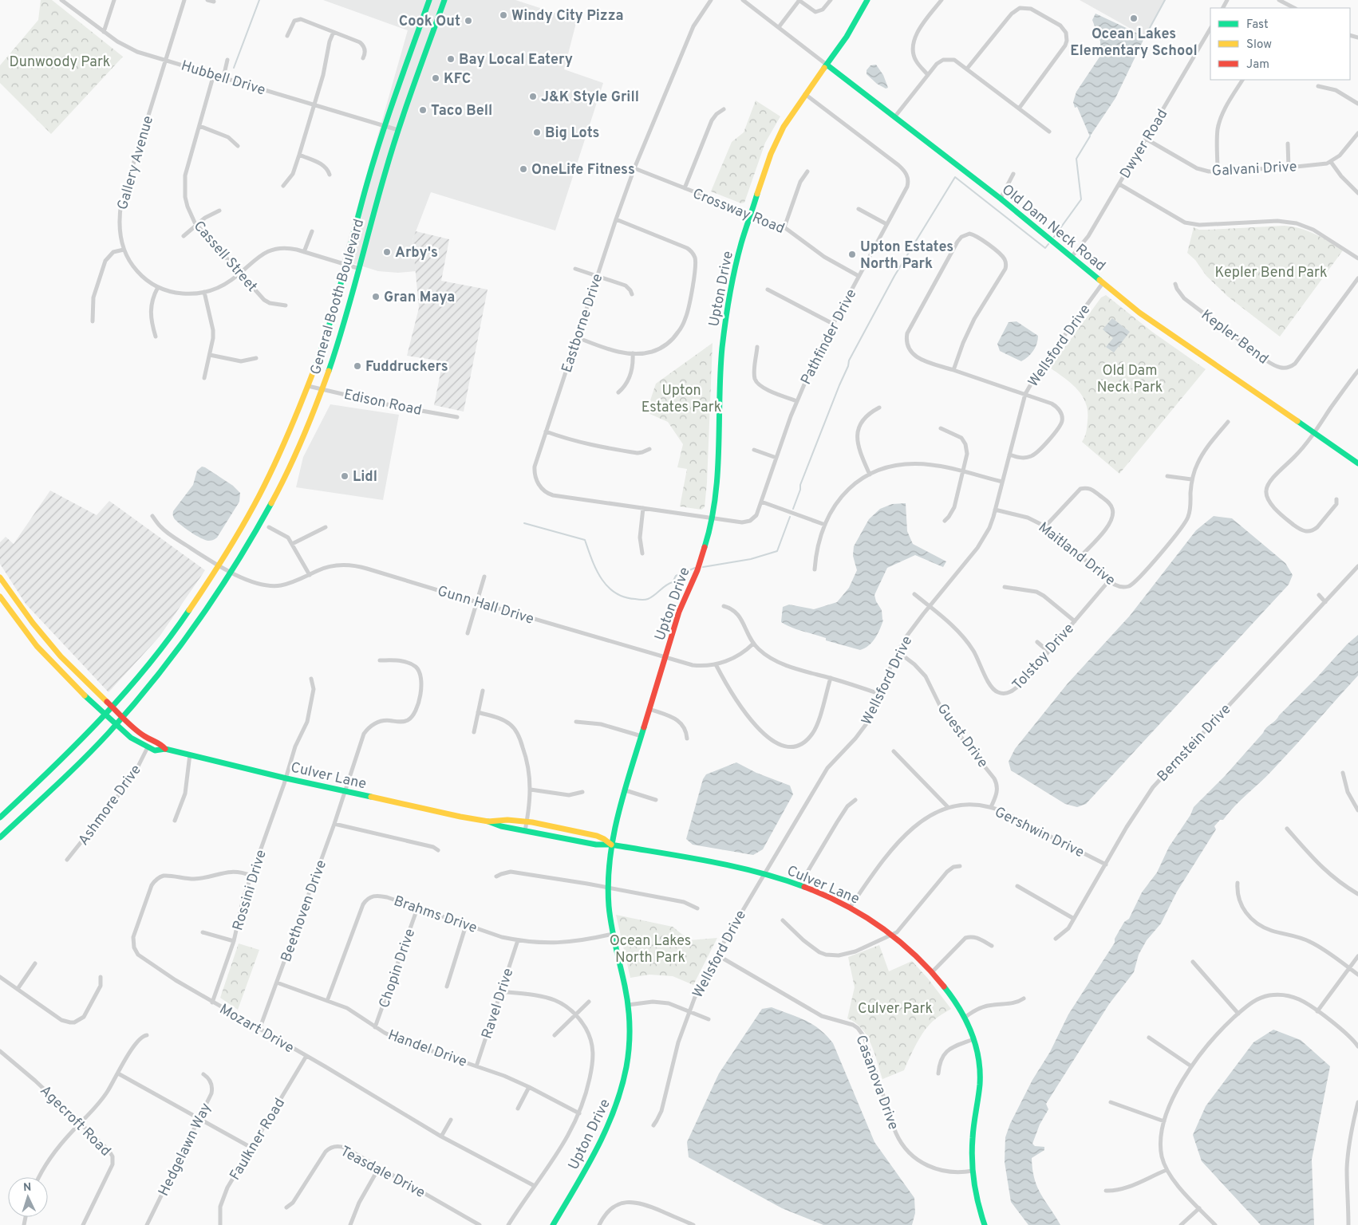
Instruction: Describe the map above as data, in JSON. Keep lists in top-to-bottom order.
{
  "streets": {
    "main road": [
      "Old Dam Neck Road",
      "Upton Drive",
      "General Booth Boulevard",
      "Culver Lane"
    ],
    "street": [
      "Hubbell Drive",
      "Dwyer Road",
      "Gallery Avenue",
      "Galvani Drive",
      "Crossway Road",
      "Cassell Street",
      "Eastborne Drive",
      "Pathfinder Drive",
      "Kepler Bend",
      "Wellsford Drive",
      "Edison Road",
      "Maitland Drive",
      "Gunn Hall Drive",
      "Tolstoy Drive",
      "Guest Drive",
      "Bernstein Drive",
      "Ashmore Drive",
      "Gershwin Drive",
      "Rossini Drive",
      "Beethoven Drive",
      "Brahms Drive",
      "Chopin Drive",
      "Ravel Drive",
      "Mozart Drive",
      "Handel Drive",
      "Casanova Drive",
      "Agecroft Road",
      "Faulkner Road",
      "Hedgelawn Way",
      "Teasdale Drive"
    ]
  },
  "crossings": [
    ["Hubbell Drive", "Gallery Avenue"],
    ["Hubbell Drive", "Cassell Street"],
    ["Hubbell Drive", "General Booth Boulevard"],
    ["Dwyer Road", "Galvani Drive"],
    ["Dwyer Road", "Old Dam Neck Road"],
    ["Gallery Avenue", "Cassell Street"],
    ["Gallery Avenue", "General Booth Boulevard"],
    ["Crossway Road", "Upton Drive"],
    ["Crossway Road", "Eastborne Drive"],
    ["Crossway Road", "Pathfinder Drive"],
    ["Old Dam Neck Road", "Upton Drive"],
    ["Old Dam Neck Road", "Wellsford Drive"],
    ["Upton Drive", "Eastborne Drive"],
    ["Upton Drive", "Pathfinder Drive"],
    ["Upton Drive", "Gunn Hall Drive"],
    ["Upton Drive", "Culver Lane"],
    ["Upton Drive", "Brahms Drive"],
    ["General Booth Boulevard", "Edison Road"],
    ["General Booth Boulevard", "Gunn Hall Drive"],
    ["General Booth Boulevard", "Culver Lane"],
    ["Eastborne Drive", "Pathfinder Drive"],
    ["Wellsford Drive", "Maitland Drive"],
    ["Wellsford Drive", "Tolstoy Drive"],
    ["Wellsford Drive", "Guest Drive"],
    ["Wellsford Drive", "Culver Lane"],
    ["Wellsford Drive", "Casanova Drive"],
    ["Maitland Drive", "Tolstoy Drive"],
    ["Guest Drive", "Gershwin Drive"],
    ["Bernstein Drive", "Gershwin Drive"],
    ["Culver Lane", "Ashmore Drive"],
    ["Culver Lane", "Gershwin Drive"],
    ["Culver Lane", "Rossini Drive"],
    ["Culver Lane", "Beethoven Drive"],
    ["Culver Lane", "Casanova Drive"],
    ["Rossini Drive", "Mozart Drive"],
    ["Beethoven Drive", "Mozart Drive"],
    ["Beethoven Drive", "Handel Drive"],
    ["Brahms Drive", "Chopin Drive"],
    ["Brahms Drive", "Ravel Drive"],
    ["Brahms Drive", "Handel Drive"],
    ["Chopin Drive", "Handel Drive"],
    ["Ravel Drive", "Handel Drive"],
    ["Mozart Drive", "Faulkner Road"]
  ],
  "parks": [
    "Dunwoody Park",
    "Kepler Bend Park",
    "Old Dam Neck Park",
    "Upton Estates Park",
    "Ocean Lakes North Park",
    "Culver Park"
  ],
  "places": [
    "Windy City Pizza",
    "Ocean Lakes Elementary School",
    "Cook Out",
    "Bay Local Eatery",
    "KFC",
    "J&K Style Grill",
    "Taco Bell",
    "Big Lots",
    "OneLife Fitness",
    "Arby's",
    "Upton Estates North Park",
    "Gran Maya",
    "Fuddruckers",
    "Lidl"
  ],
  "legend": ["Fast", "Slow", "Jam"],
  "north": "top"
}
